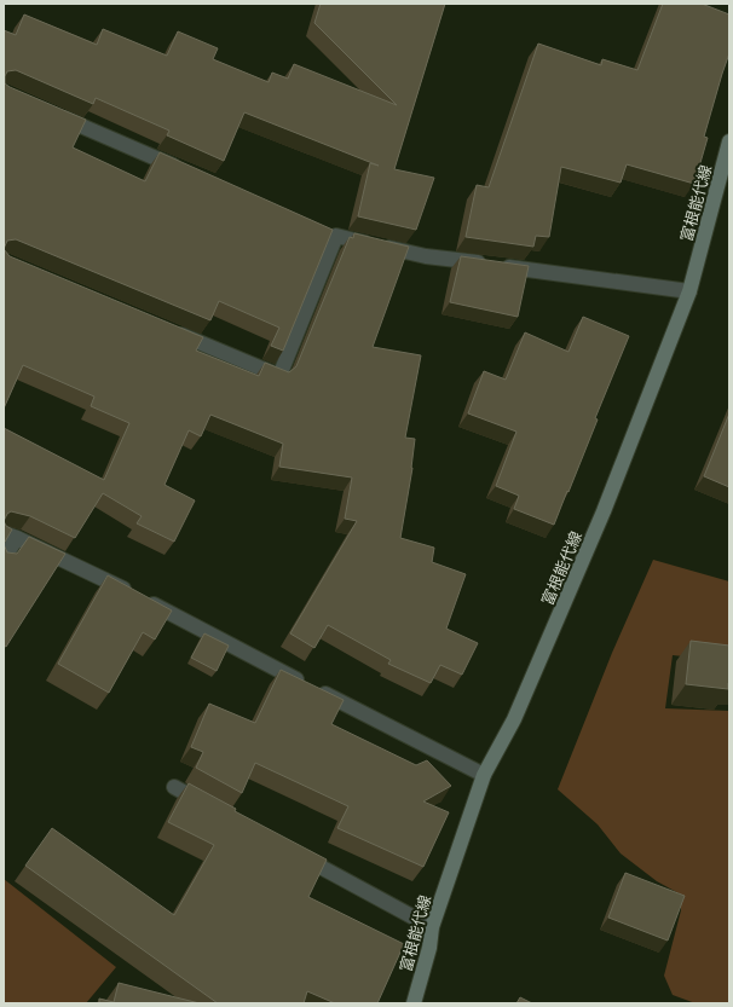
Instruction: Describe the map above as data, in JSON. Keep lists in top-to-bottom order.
{
  "streets": {
    "main road": ["富根能代線"]
  }
}
